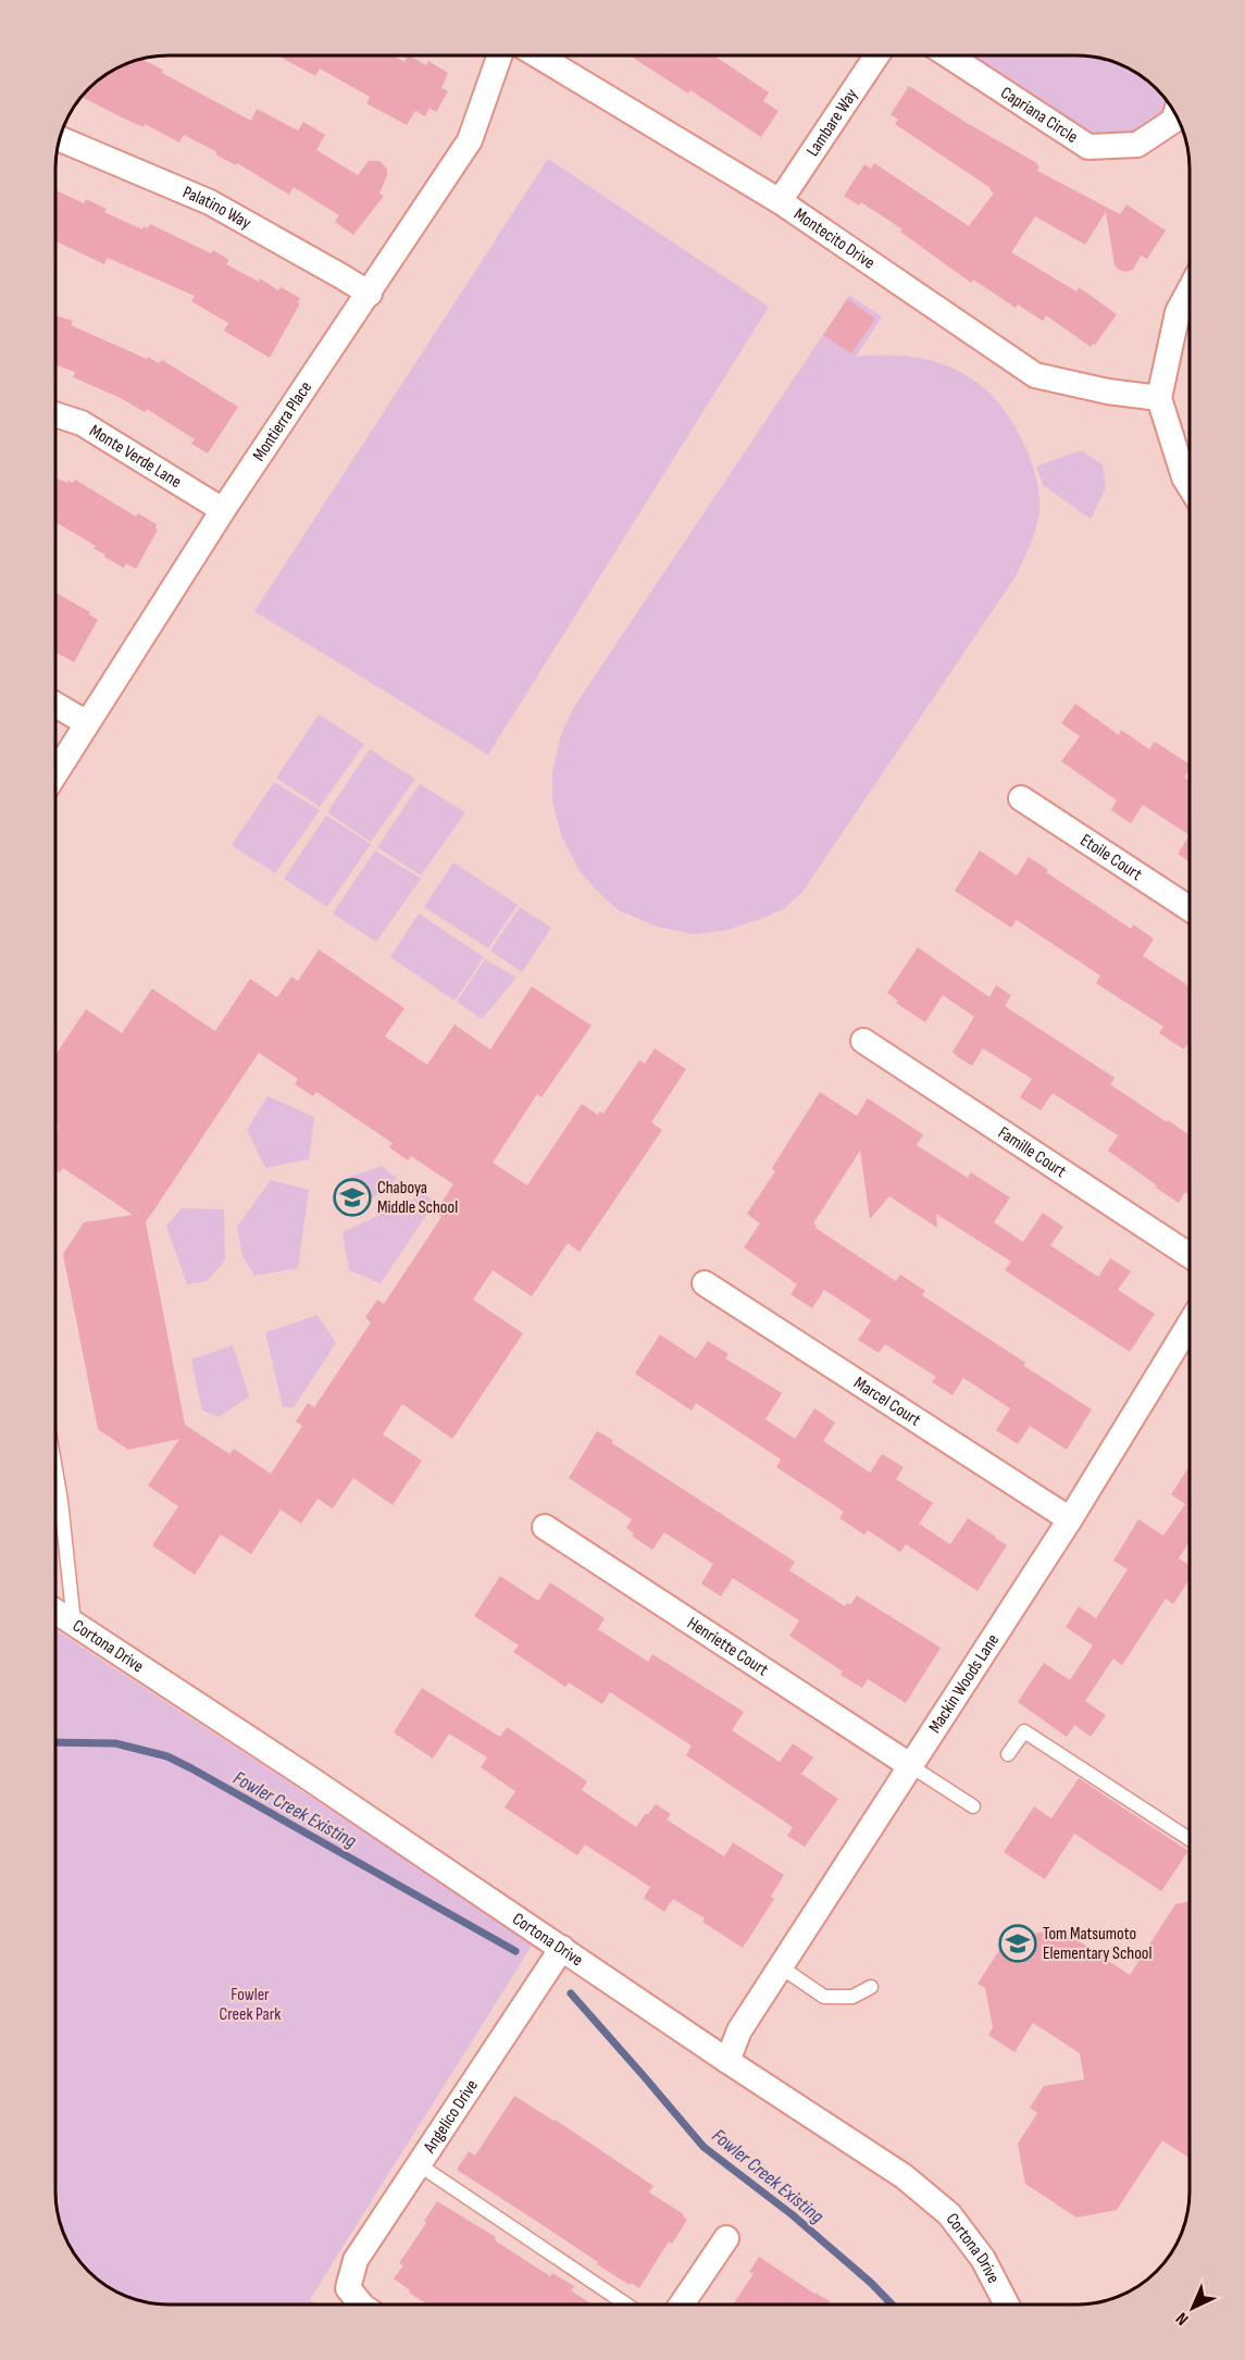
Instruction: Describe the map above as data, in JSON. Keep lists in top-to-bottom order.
{
  "streets": {
    "street": [
      "Capriana Circle",
      "Lambare Way",
      "Palatino Way",
      "Montecito Drive",
      "Montierra Place",
      "Monte Verde Lane",
      "Etoile Court",
      "Famille Court",
      "Marcel Court",
      "Cortona Drive",
      "Henriette Court",
      "Mackin Woods Lane",
      "Angelico Drive"
    ]
  },
  "crossings": [
    ["Lambare Way", "Montecito Drive"],
    ["Palatino Way", "Montierra Place"],
    ["Montierra Place", "Monte Verde Lane"],
    ["Marcel Court", "Mackin Woods Lane"],
    ["Cortona Drive", "Mackin Woods Lane"],
    ["Cortona Drive", "Angelico Drive"],
    ["Henriette Court", "Mackin Woods Lane"]
  ],
  "water": ["Fowler Creek Existing"],
  "parks": ["Fowler Creek Park"],
  "places": {
    "school or university": ["Chaboya Middle School", "Tom Matsumoto Elementary School"]
  },
  "north": "bottom left"
}
